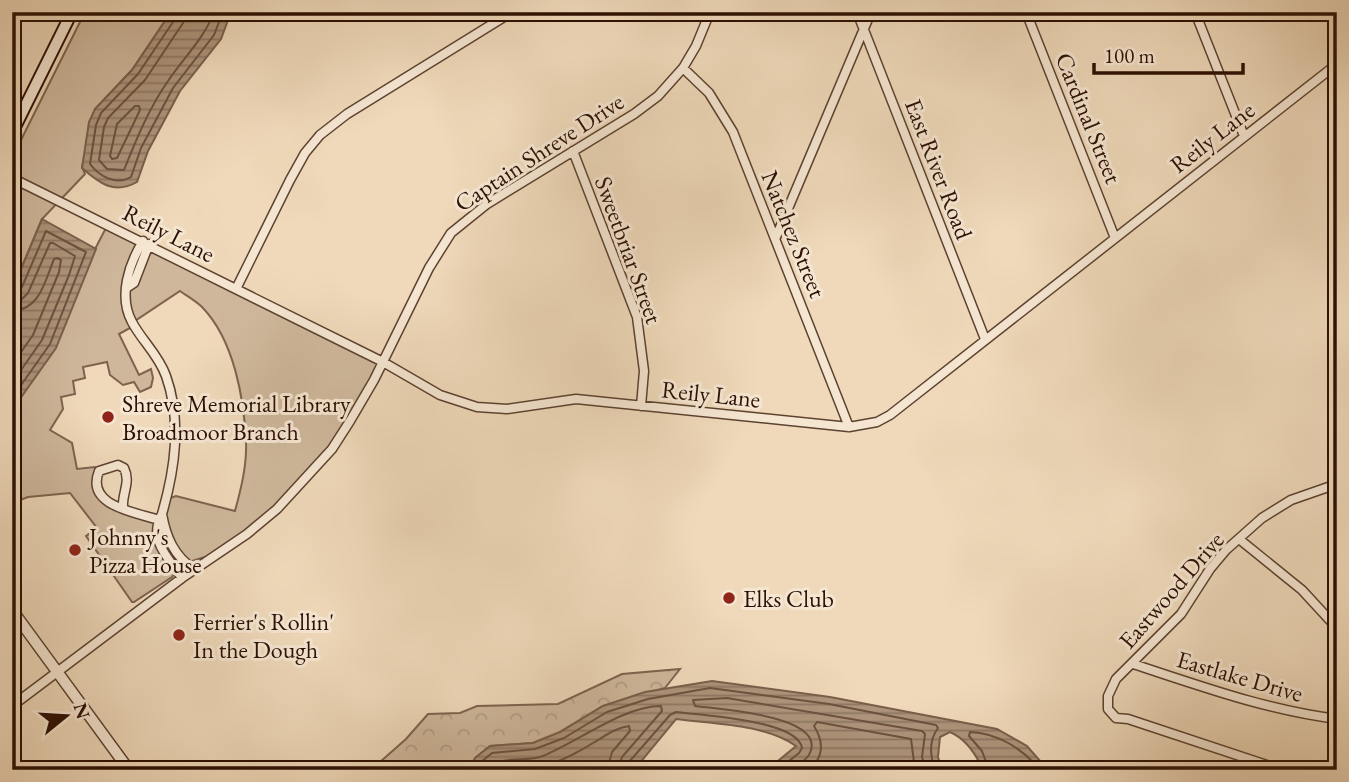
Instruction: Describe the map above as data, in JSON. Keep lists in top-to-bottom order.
{
  "streets": {
    "street": [
      "Cardinal Street",
      "Reily Lane",
      "Captain Shreve Drive",
      "East River Road",
      "Natchez Street",
      "Sweetbriar Street",
      "Eastwood Drive",
      "Eastlake Drive"
    ]
  },
  "crossings": [
    ["Cardinal Street", "Reily Lane"],
    ["Reily Lane", "Captain Shreve Drive"],
    ["Reily Lane", "East River Road"],
    ["Reily Lane", "Natchez Street"],
    ["Reily Lane", "Sweetbriar Street"],
    ["Captain Shreve Drive", "Natchez Street"],
    ["Captain Shreve Drive", "Sweetbriar Street"],
    ["Eastwood Drive", "Eastlake Drive"]
  ],
  "places": [
    "Shreve Memorial Library Broadmoor Branch",
    "Johnny's Pizza House",
    "Elks Club",
    "Ferrier's Rollin' In the Dough"
  ],
  "scale_bar": "100 m",
  "north": "right"
}
